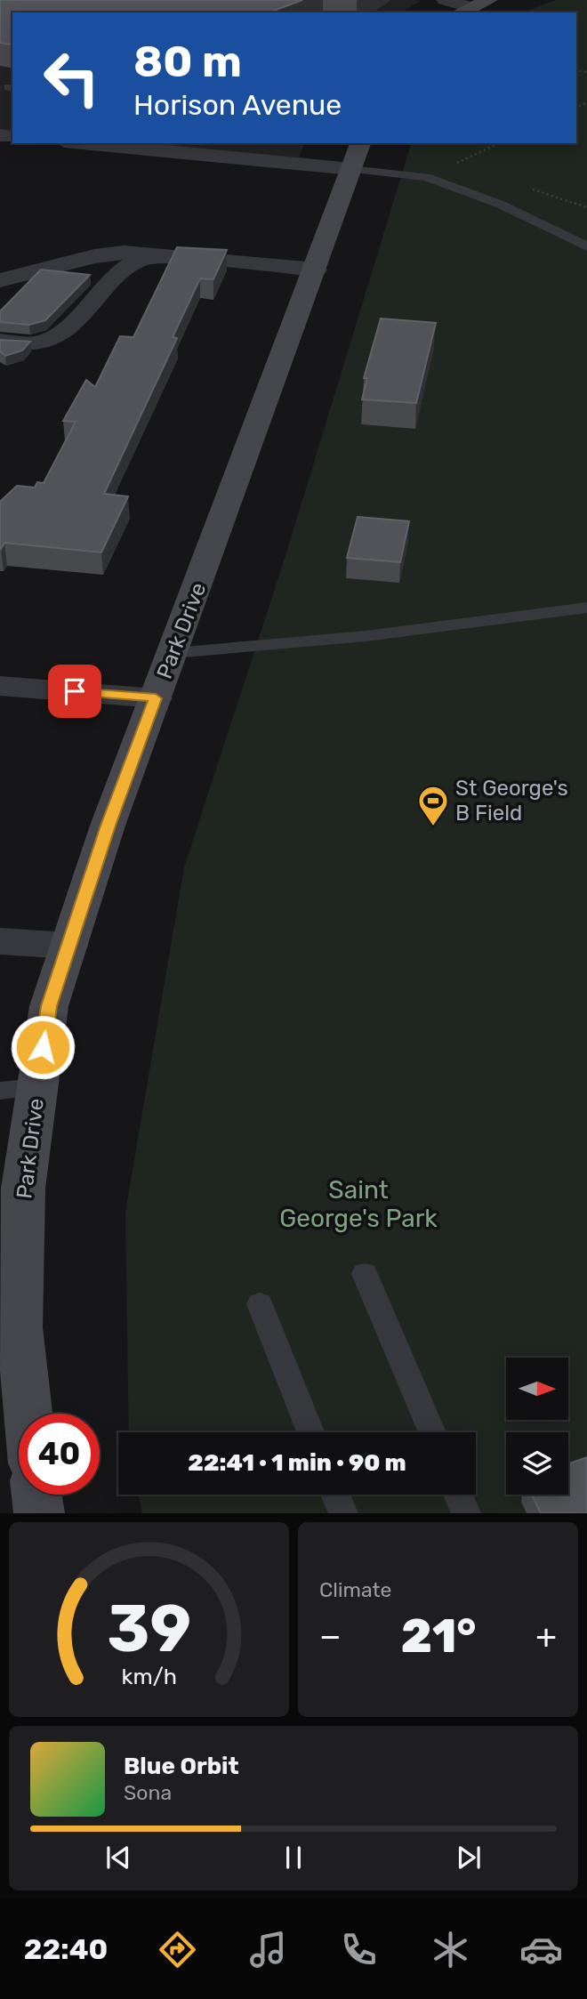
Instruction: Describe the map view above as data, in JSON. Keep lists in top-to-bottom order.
{
  "streets": {
    "street": ["Park Drive"]
  },
  "parks": ["Saint George's Park"],
  "places": {
    "sports": ["St George's B Field"]
  },
  "north": "right",
  "page": {
    "turn": ["80 m", "Horison Avenue"],
    "limit": "40",
    "trip": "22:41 · 1 min · 90 m",
    "tile": "Climate",
    "heat": ["−", "21°", "+"],
    "song": ["Blue Orbit", "Sona"],
    "tabs": "22:40",
    "gauge": ["39", "km/h"]
  }
}
